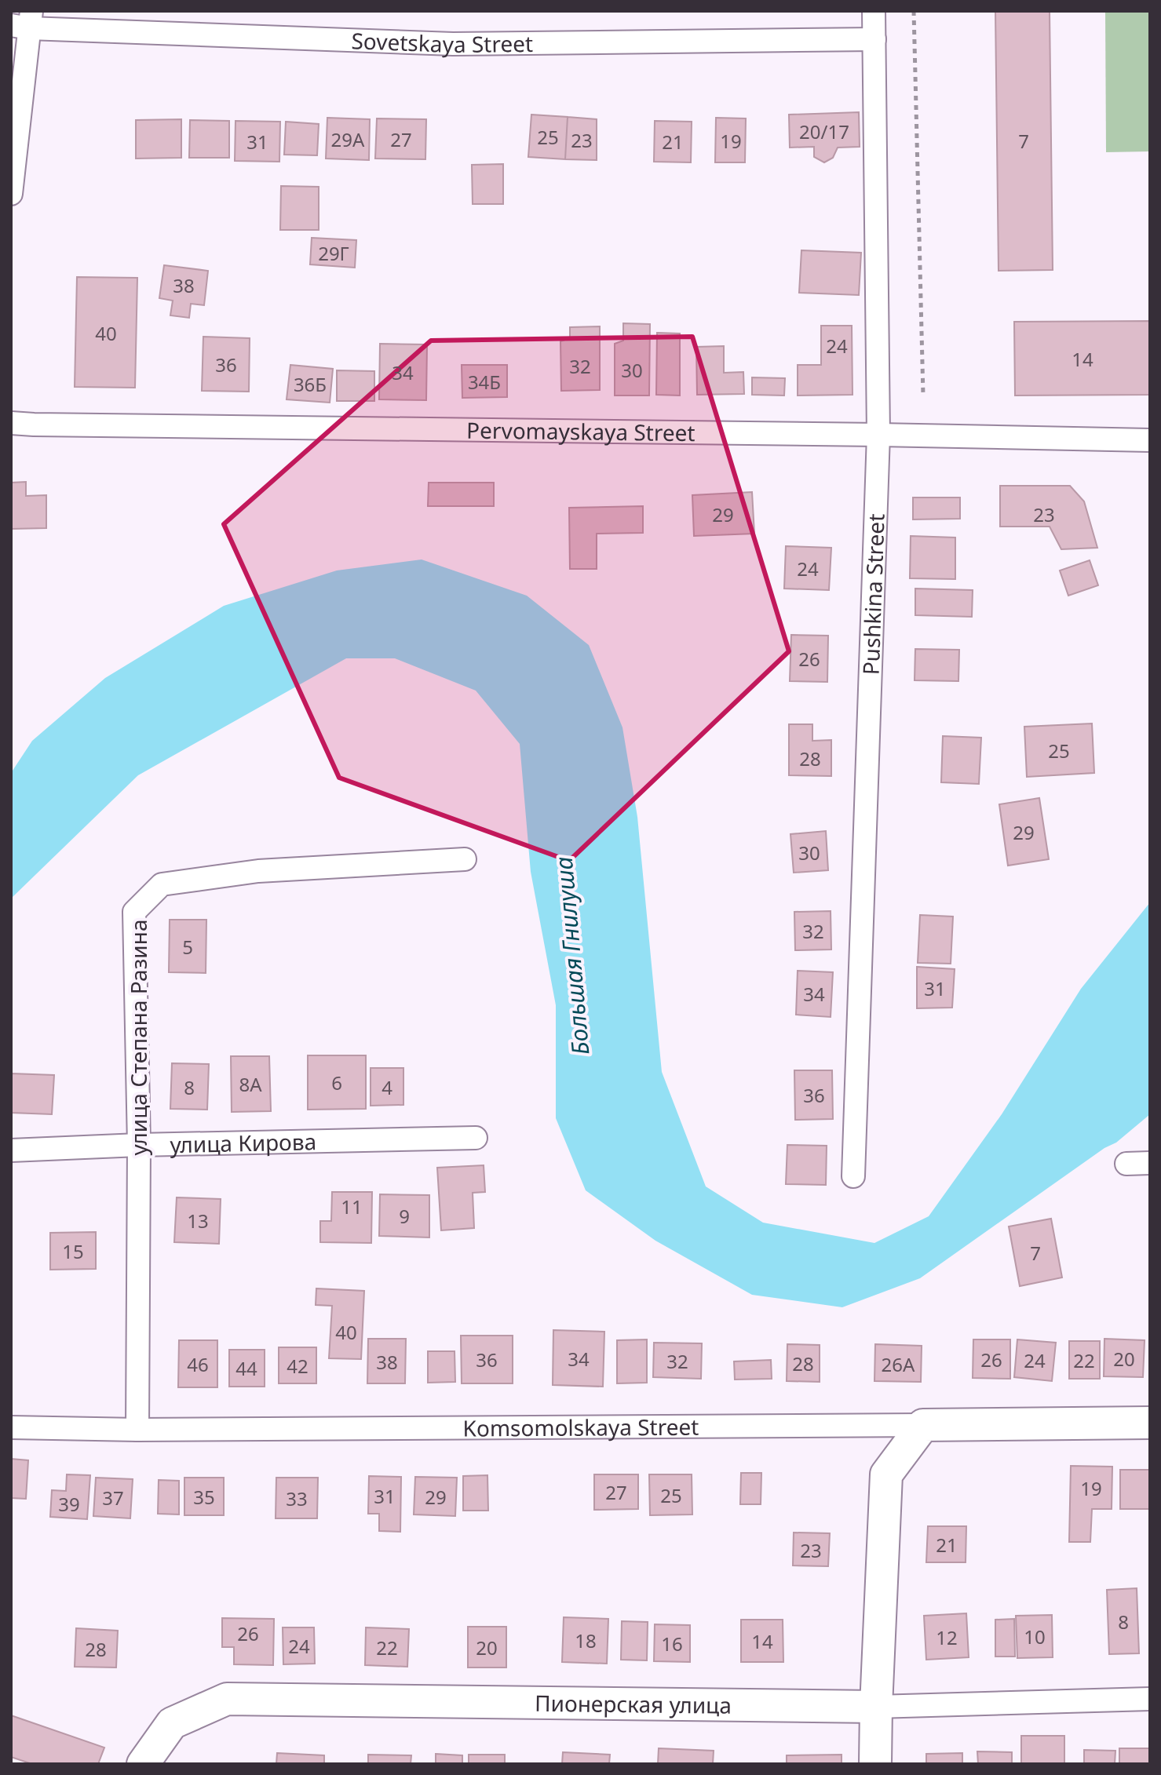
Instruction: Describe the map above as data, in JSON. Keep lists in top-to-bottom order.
{
  "streets": {
    "main road": ["Komsomolskaya Street", "Пионерская улица"],
    "street": [
      "Sovetskaya Street",
      "Pervomayskaya Street",
      "Pushkina Street",
      "улица Степана Разина",
      "улица Кирова"
    ]
  },
  "crossings": [
    ["Sovetskaya Street", "Pushkina Street"],
    ["Pervomayskaya Street", "Pushkina Street"],
    ["улица Степана Разина", "улица Кирова"],
    ["улица Степана Разина", "Komsomolskaya Street"]
  ],
  "water": ["Большая Гнилуша"],
  "house_numbers": [
    "20/17",
    "25",
    "29А",
    "27",
    "23",
    "19",
    "7",
    "31",
    "21",
    "29Г",
    "38",
    "40",
    "24",
    "14",
    "36",
    "32",
    "30",
    "34",
    "34Б",
    "36Б",
    "29",
    "23",
    "24",
    "26",
    "25",
    "28",
    "29",
    "30",
    "32",
    "5",
    "31",
    "34",
    "6",
    "8А",
    "8",
    "4",
    "36",
    "11",
    "9",
    "13",
    "15",
    "7",
    "40",
    "34",
    "20",
    "36",
    "26",
    "24",
    "22",
    "32",
    "38",
    "28",
    "46",
    "26А",
    "42",
    "44",
    "19",
    "27",
    "25",
    "31",
    "35",
    "29",
    "37",
    "33",
    "39",
    "21",
    "23",
    "8",
    "26",
    "10",
    "12",
    "18",
    "14",
    "16",
    "24",
    "22",
    "20",
    "28"
  ]
}
